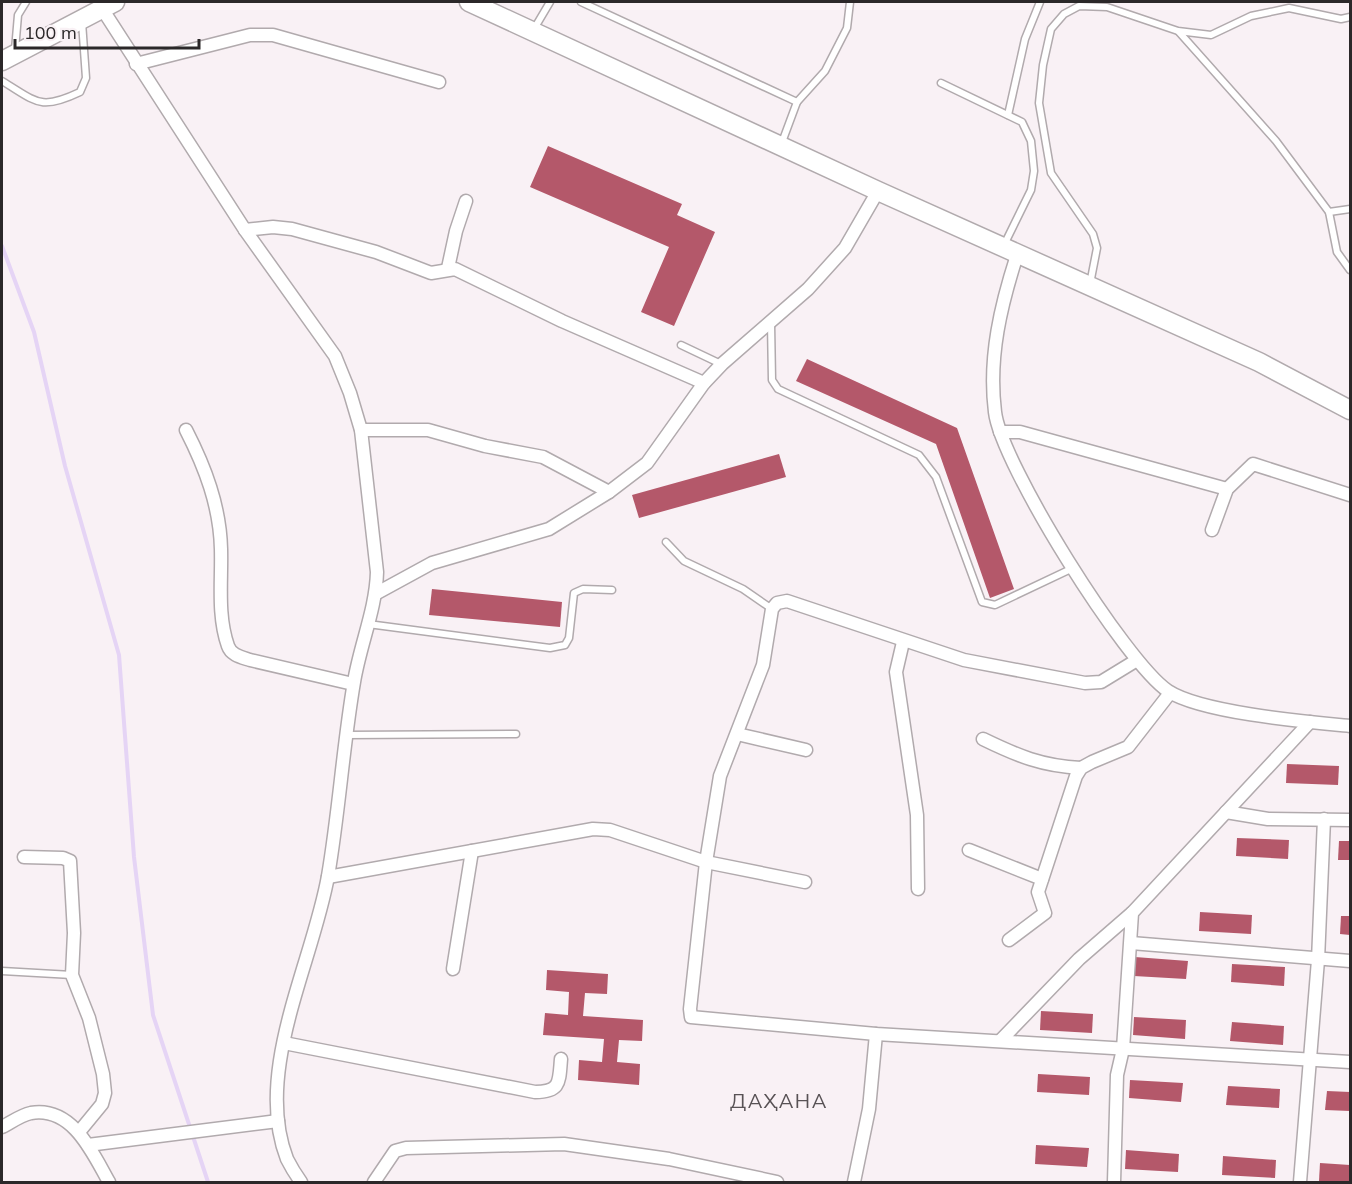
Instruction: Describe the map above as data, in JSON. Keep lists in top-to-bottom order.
{
  "districts": ["ДАҲАНА"],
  "scale_bar": "100 m"
}
